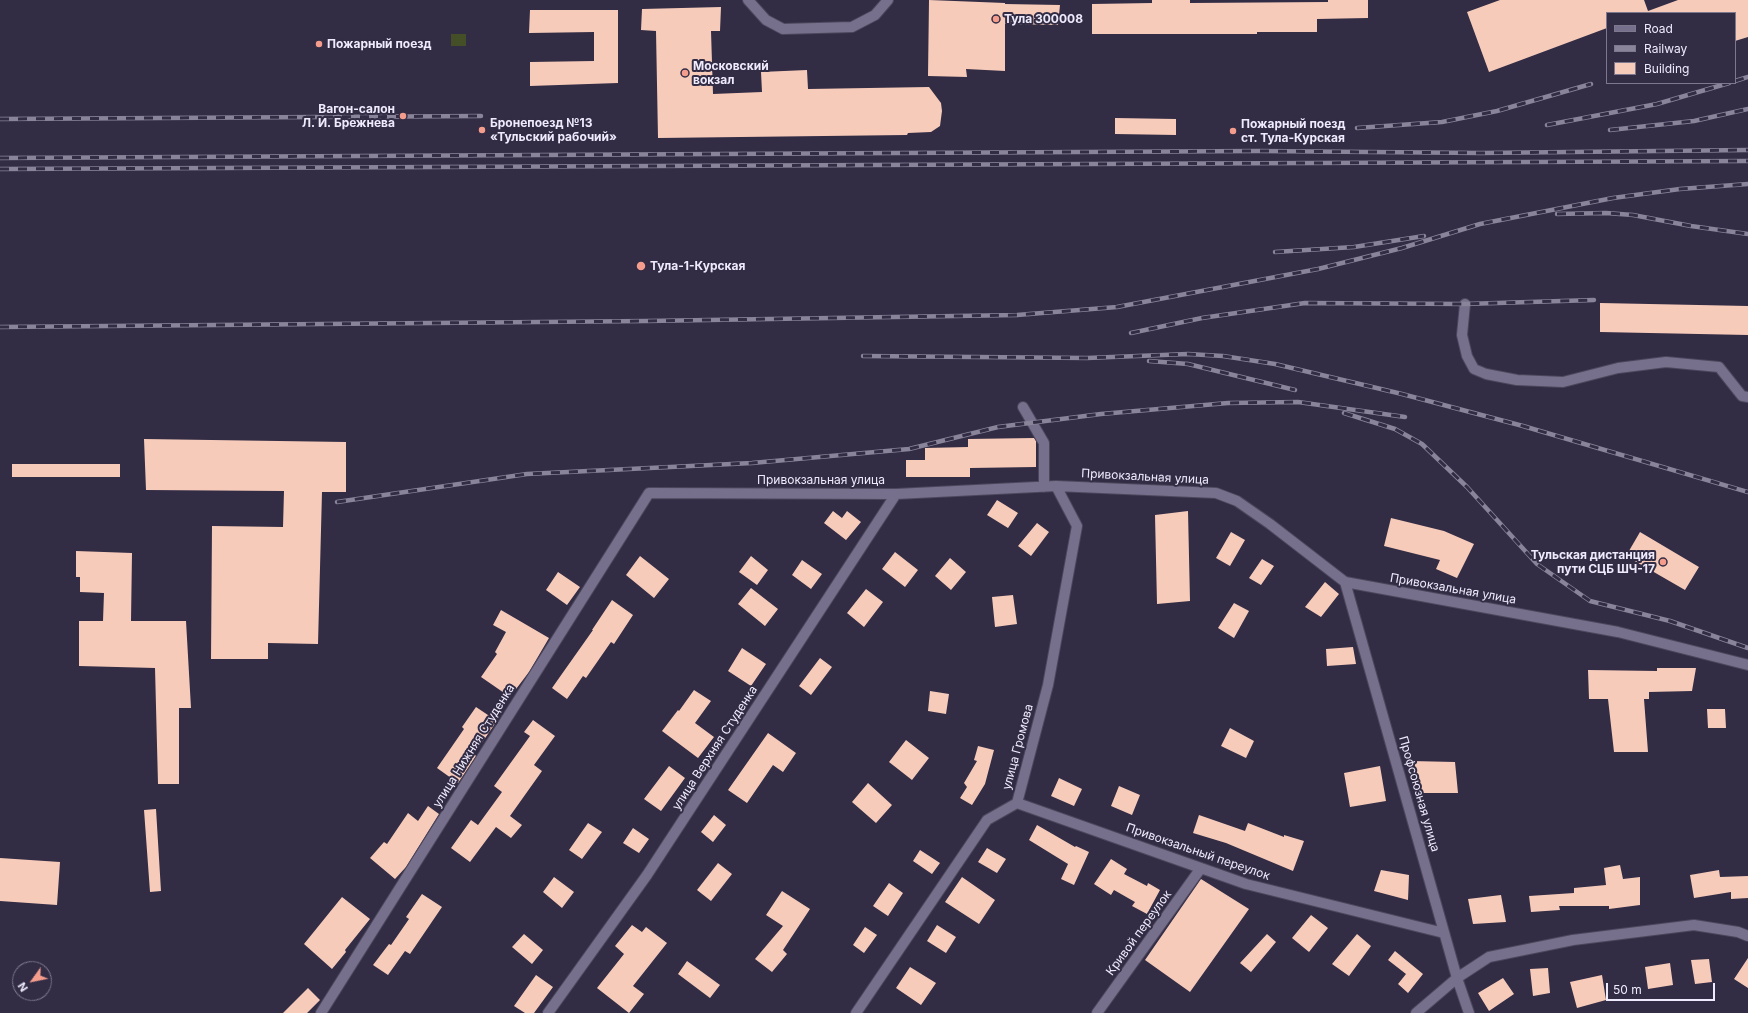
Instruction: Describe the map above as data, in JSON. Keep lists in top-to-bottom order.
{
  "streets": {
    "street": [
      "Привокзальная улица",
      "улица Нижняя Cтуденкa",
      "улица Громова",
      "улица Верхняя Cтуденка",
      "Профсоюзная улица",
      "Привокзальный переулок",
      "Кривой переулок"
    ]
  },
  "crossings": [
    ["Привокзальная улица", "улица Нижняя Cтуденкa"],
    ["Привокзальная улица", "улица Громова"],
    ["Привокзальная улица", "улица Верхняя Cтуденка"],
    ["Привокзальная улица", "Профсоюзная улица"],
    ["улица Громова", "Привокзальный переулок"],
    ["Профсоюзная улица", "Привокзальный переулок"],
    ["Привокзальный переулок", "Кривой переулок"]
  ],
  "places": [
    "Тула 300008",
    "Пожарный поезд",
    "Московский вокзал",
    "Вагон-салон Л. И. Брежнева",
    "Бронепоезд №13 «Тульский рабочий»",
    "Пожарный поезд ст. Тула-Курская",
    "Тула-1-Курская",
    "Тульская дистанция пути СЦБ ШЧ-17"
  ],
  "legend": ["Road", "Railway", "Building"],
  "scale_bar": "50 m",
  "north": "bottom left"
}
